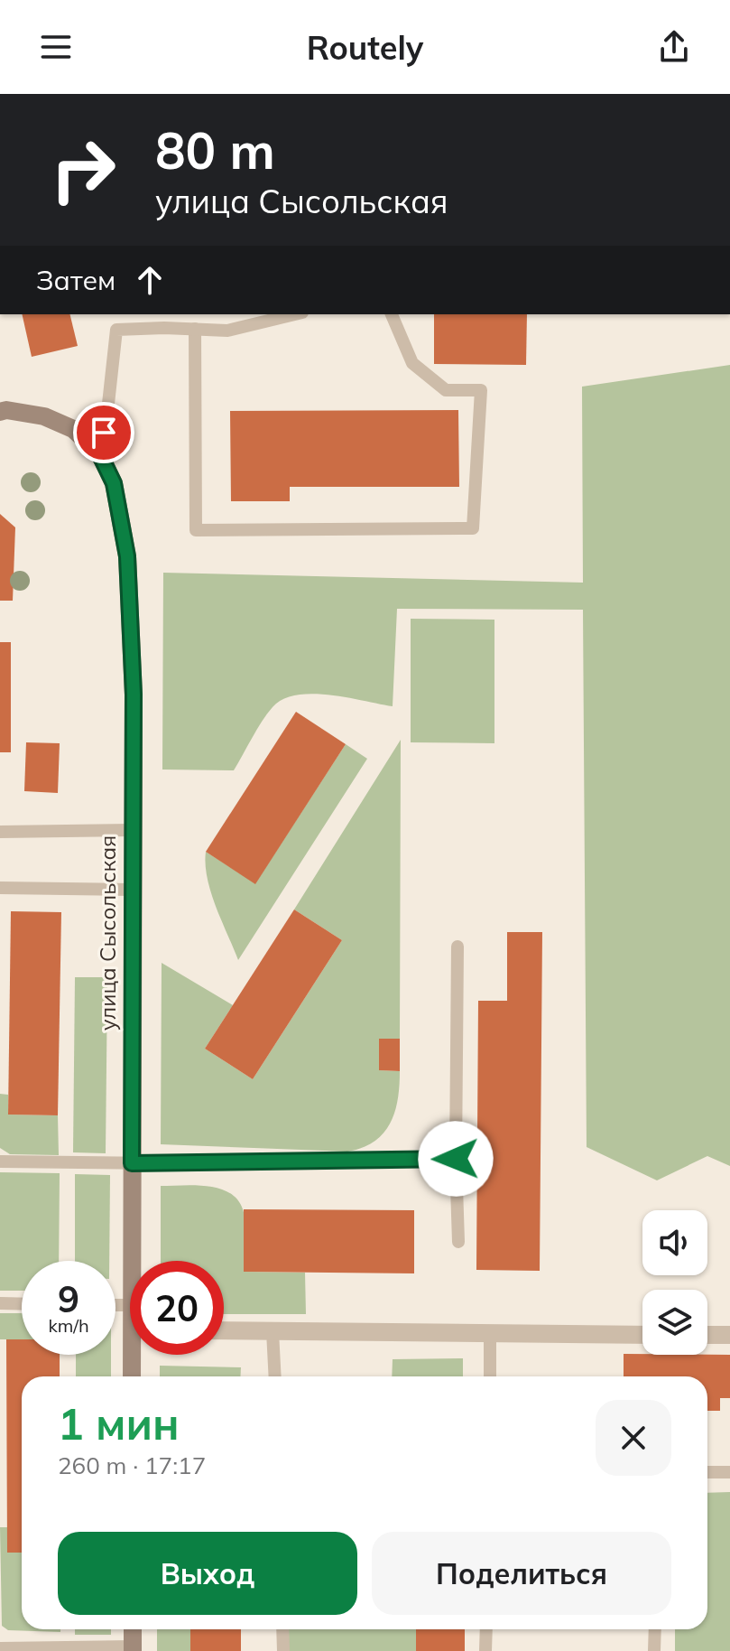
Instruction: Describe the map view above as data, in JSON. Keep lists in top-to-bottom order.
{
  "streets": {
    "main road": ["улица Сысольская"]
  },
  "page": {
    "header": "Routely",
    "turn": ["80 m", "улица Сысольская"],
    "then": "Затем",
    "speed": "9 km/h",
    "limit": "20",
    "heading": ["1 мин", "260 m · 17:17"],
    "buttons": ["Выход", "Поделиться"]
  }
}
